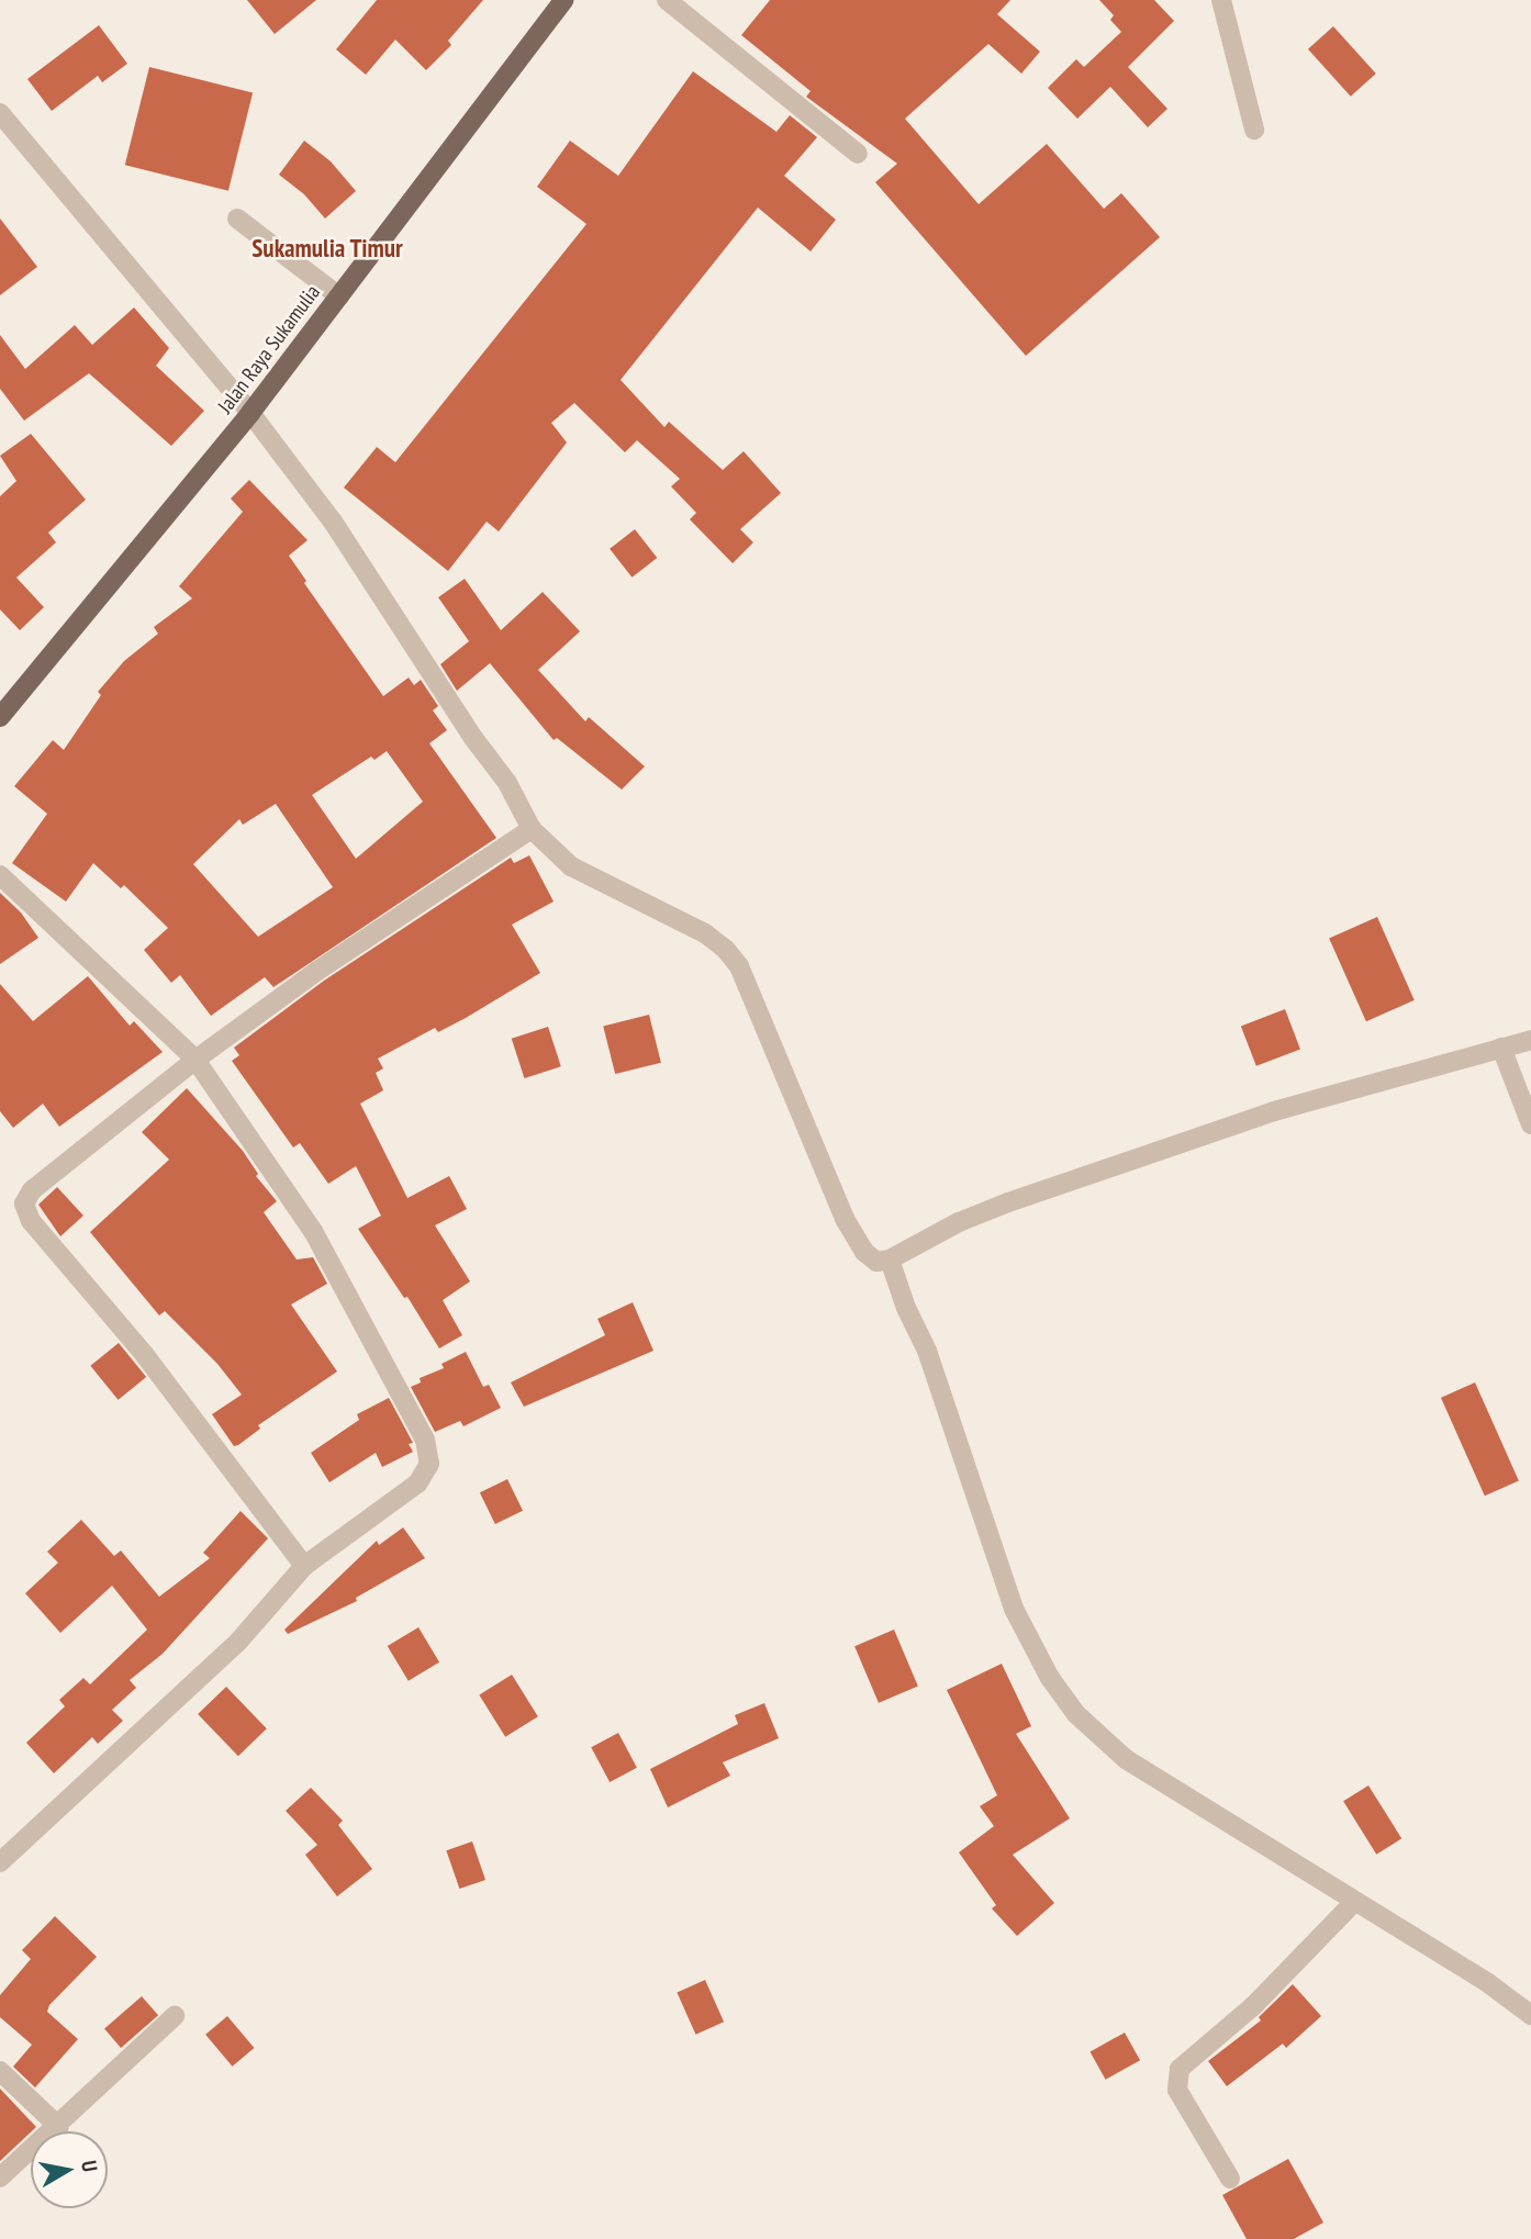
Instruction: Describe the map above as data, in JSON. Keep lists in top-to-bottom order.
{
  "streets": {
    "main road": ["Jalan Raya Sukamulia"]
  },
  "districts": ["Sukamulia Timur"],
  "north": "right"
}
